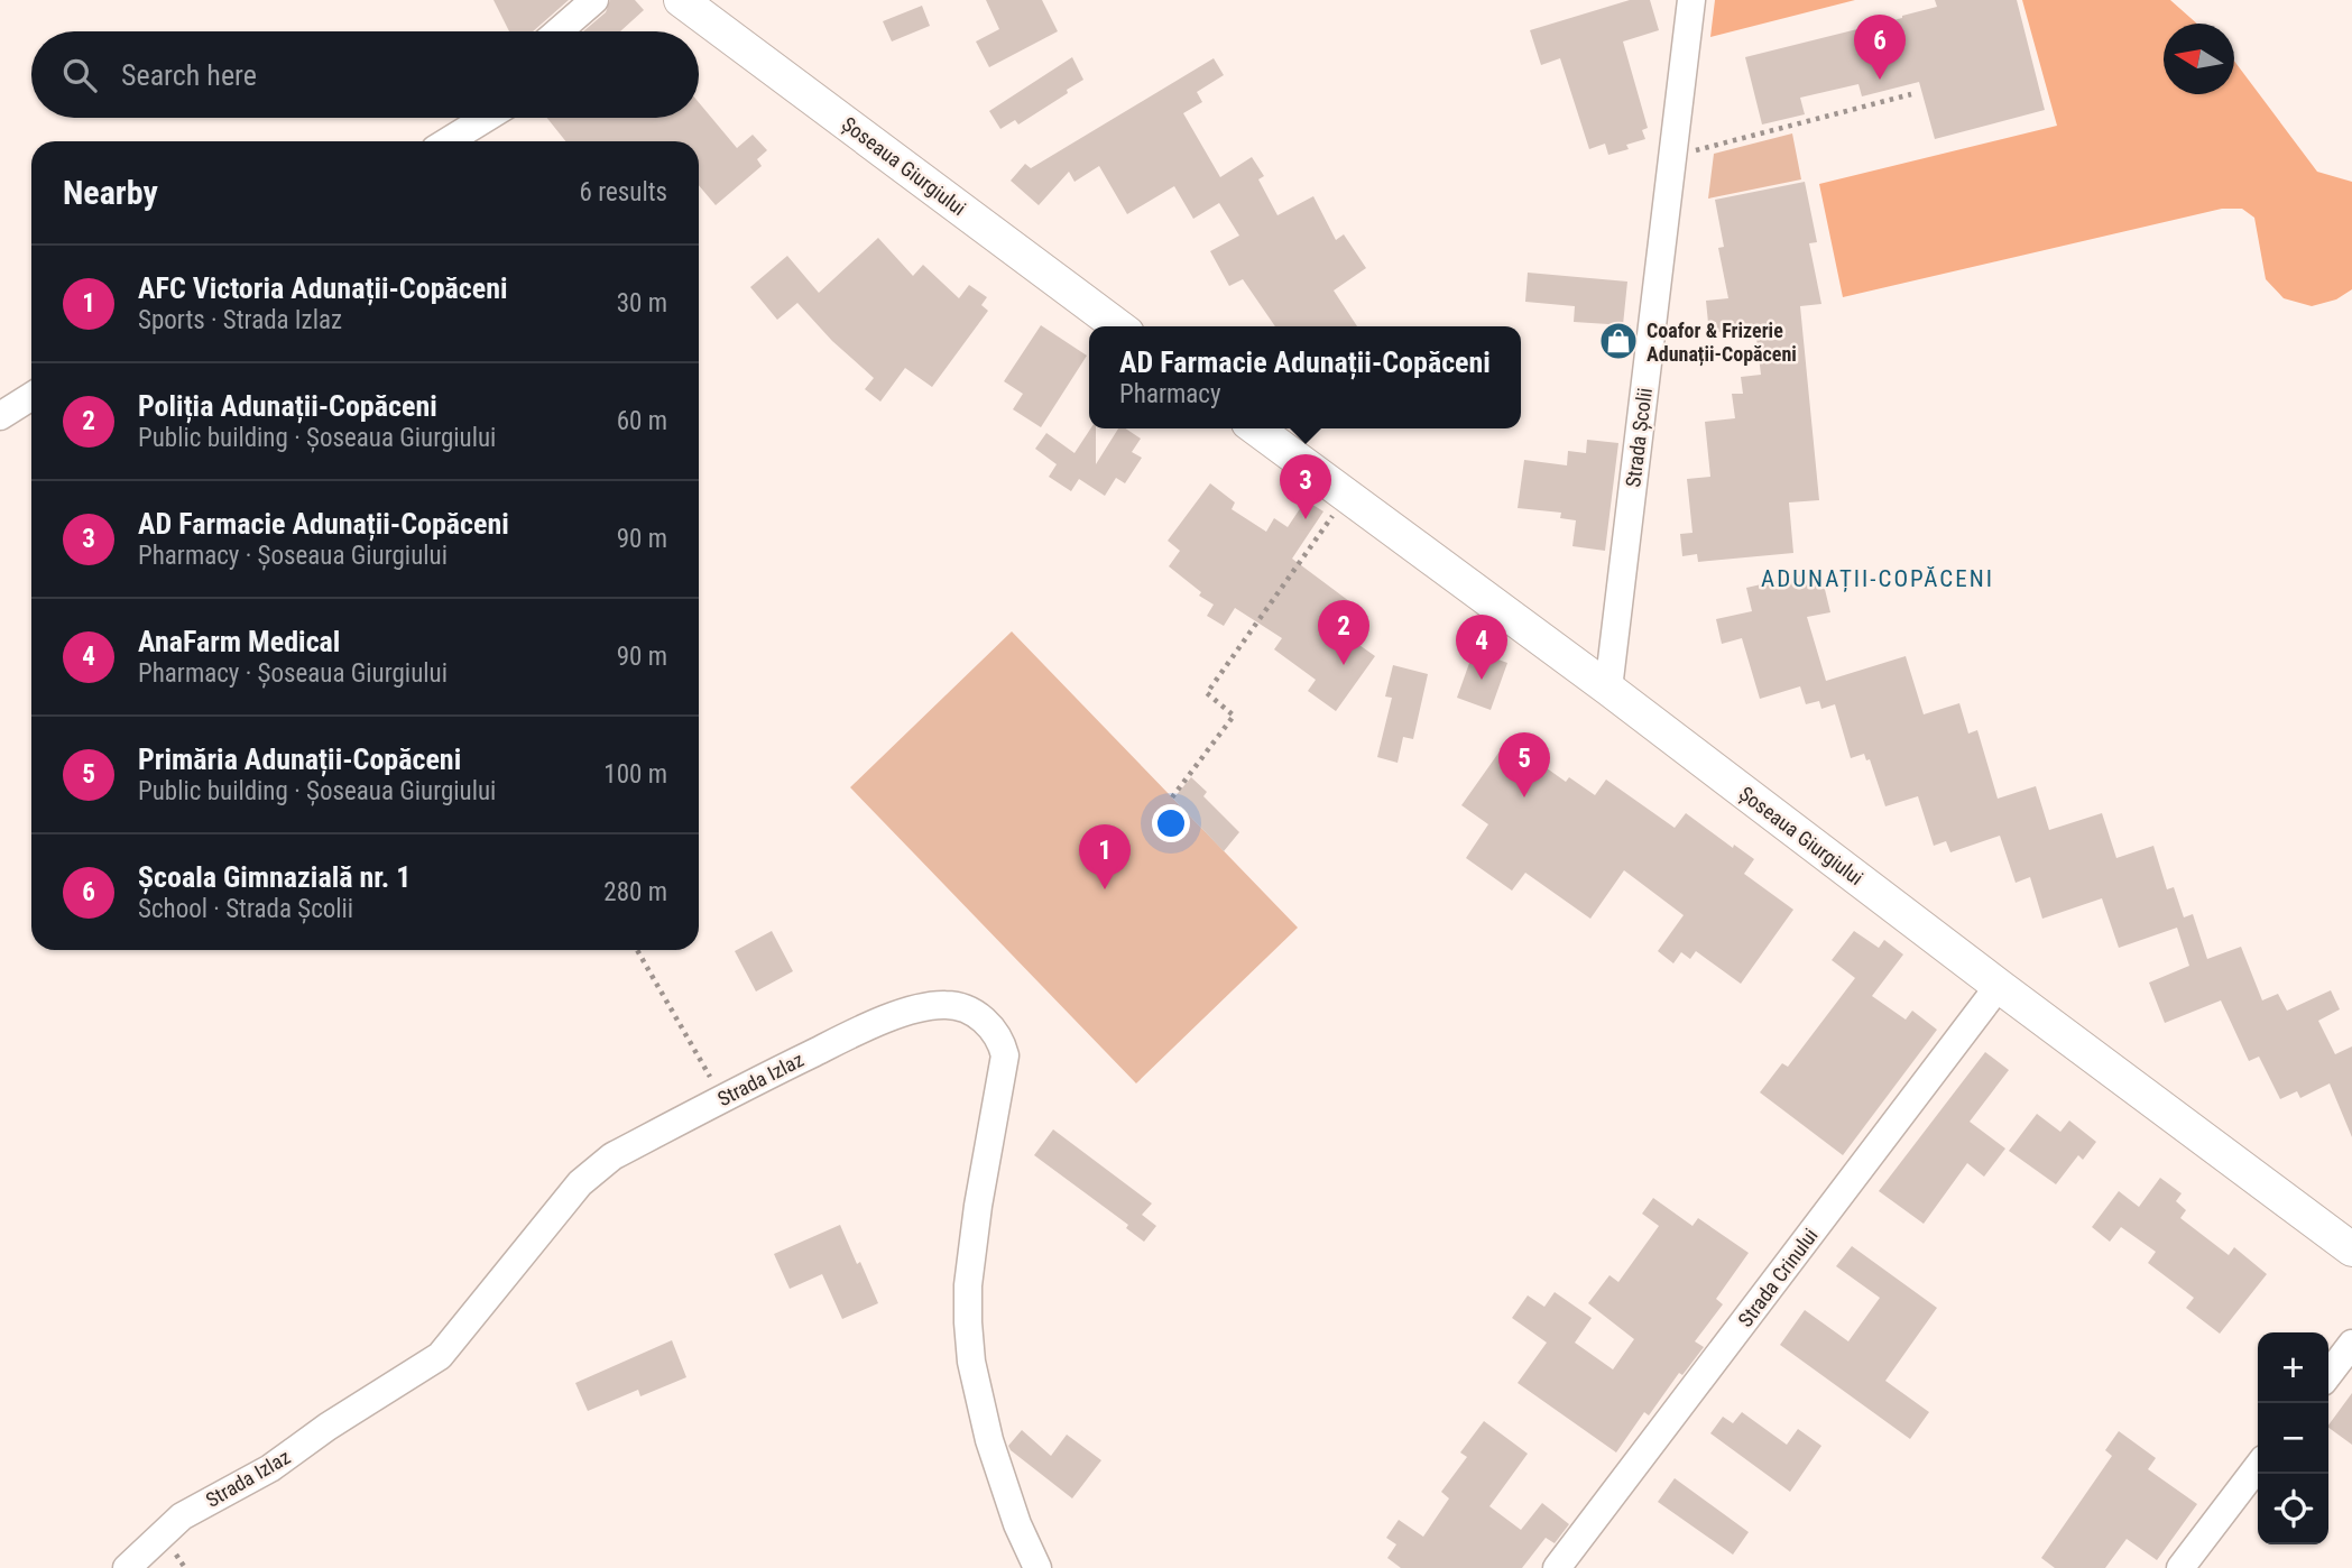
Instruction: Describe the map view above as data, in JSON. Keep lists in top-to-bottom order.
{
  "streets": {
    "street": [
      "Șoseaua Giurgiului",
      "Strada Școlii",
      "Strada Izlaz",
      "Strada Crinului"
    ]
  },
  "crossings": [
    ["Șoseaua Giurgiului", "Strada Școlii"],
    ["Șoseaua Giurgiului", "Strada Crinului"]
  ],
  "districts": ["ADUNAȚII-COPĂCENI"],
  "places": {
    "shop": ["Coafor & Frizerie Adunații-Copăceni"]
  },
  "north": "left",
  "page": {
    "pins": [
      "6",
      "3",
      "2",
      "4",
      "5",
      "1"
    ],
    "search": "Search here",
    "heading": ["Nearby", "6 results"],
    "list": [
      {
        "mark": "1",
        "name": "AFC Victoria Adunații-Copăceni",
        "note": "Sports · Strada Izlaz",
        "value": "30 m"
      },
      {
        "mark": "2",
        "name": "Poliția Adunații-Copăceni",
        "note": "Public building · Șoseaua Giurgiului",
        "value": "60 m"
      },
      {
        "mark": "3",
        "name": "AD Farmacie Adunații-Copăceni",
        "note": "Pharmacy · Șoseaua Giurgiului",
        "value": "90 m"
      },
      {
        "mark": "4",
        "name": "AnaFarm Medical",
        "note": "Pharmacy · Șoseaua Giurgiului",
        "value": "90 m"
      },
      {
        "mark": "5",
        "name": "Primăria Adunații-Copăceni",
        "note": "Public building · Șoseaua Giurgiului",
        "value": "100 m"
      },
      {
        "mark": "6",
        "name": "Școala Gimnazială nr. 1",
        "note": "School · Strada Școlii",
        "value": "280 m"
      }
    ],
    "popup": ["AD Farmacie Adunații-Copăceni", "Pharmacy"],
    "map_buttons": ["+", "−"]
  }
}
